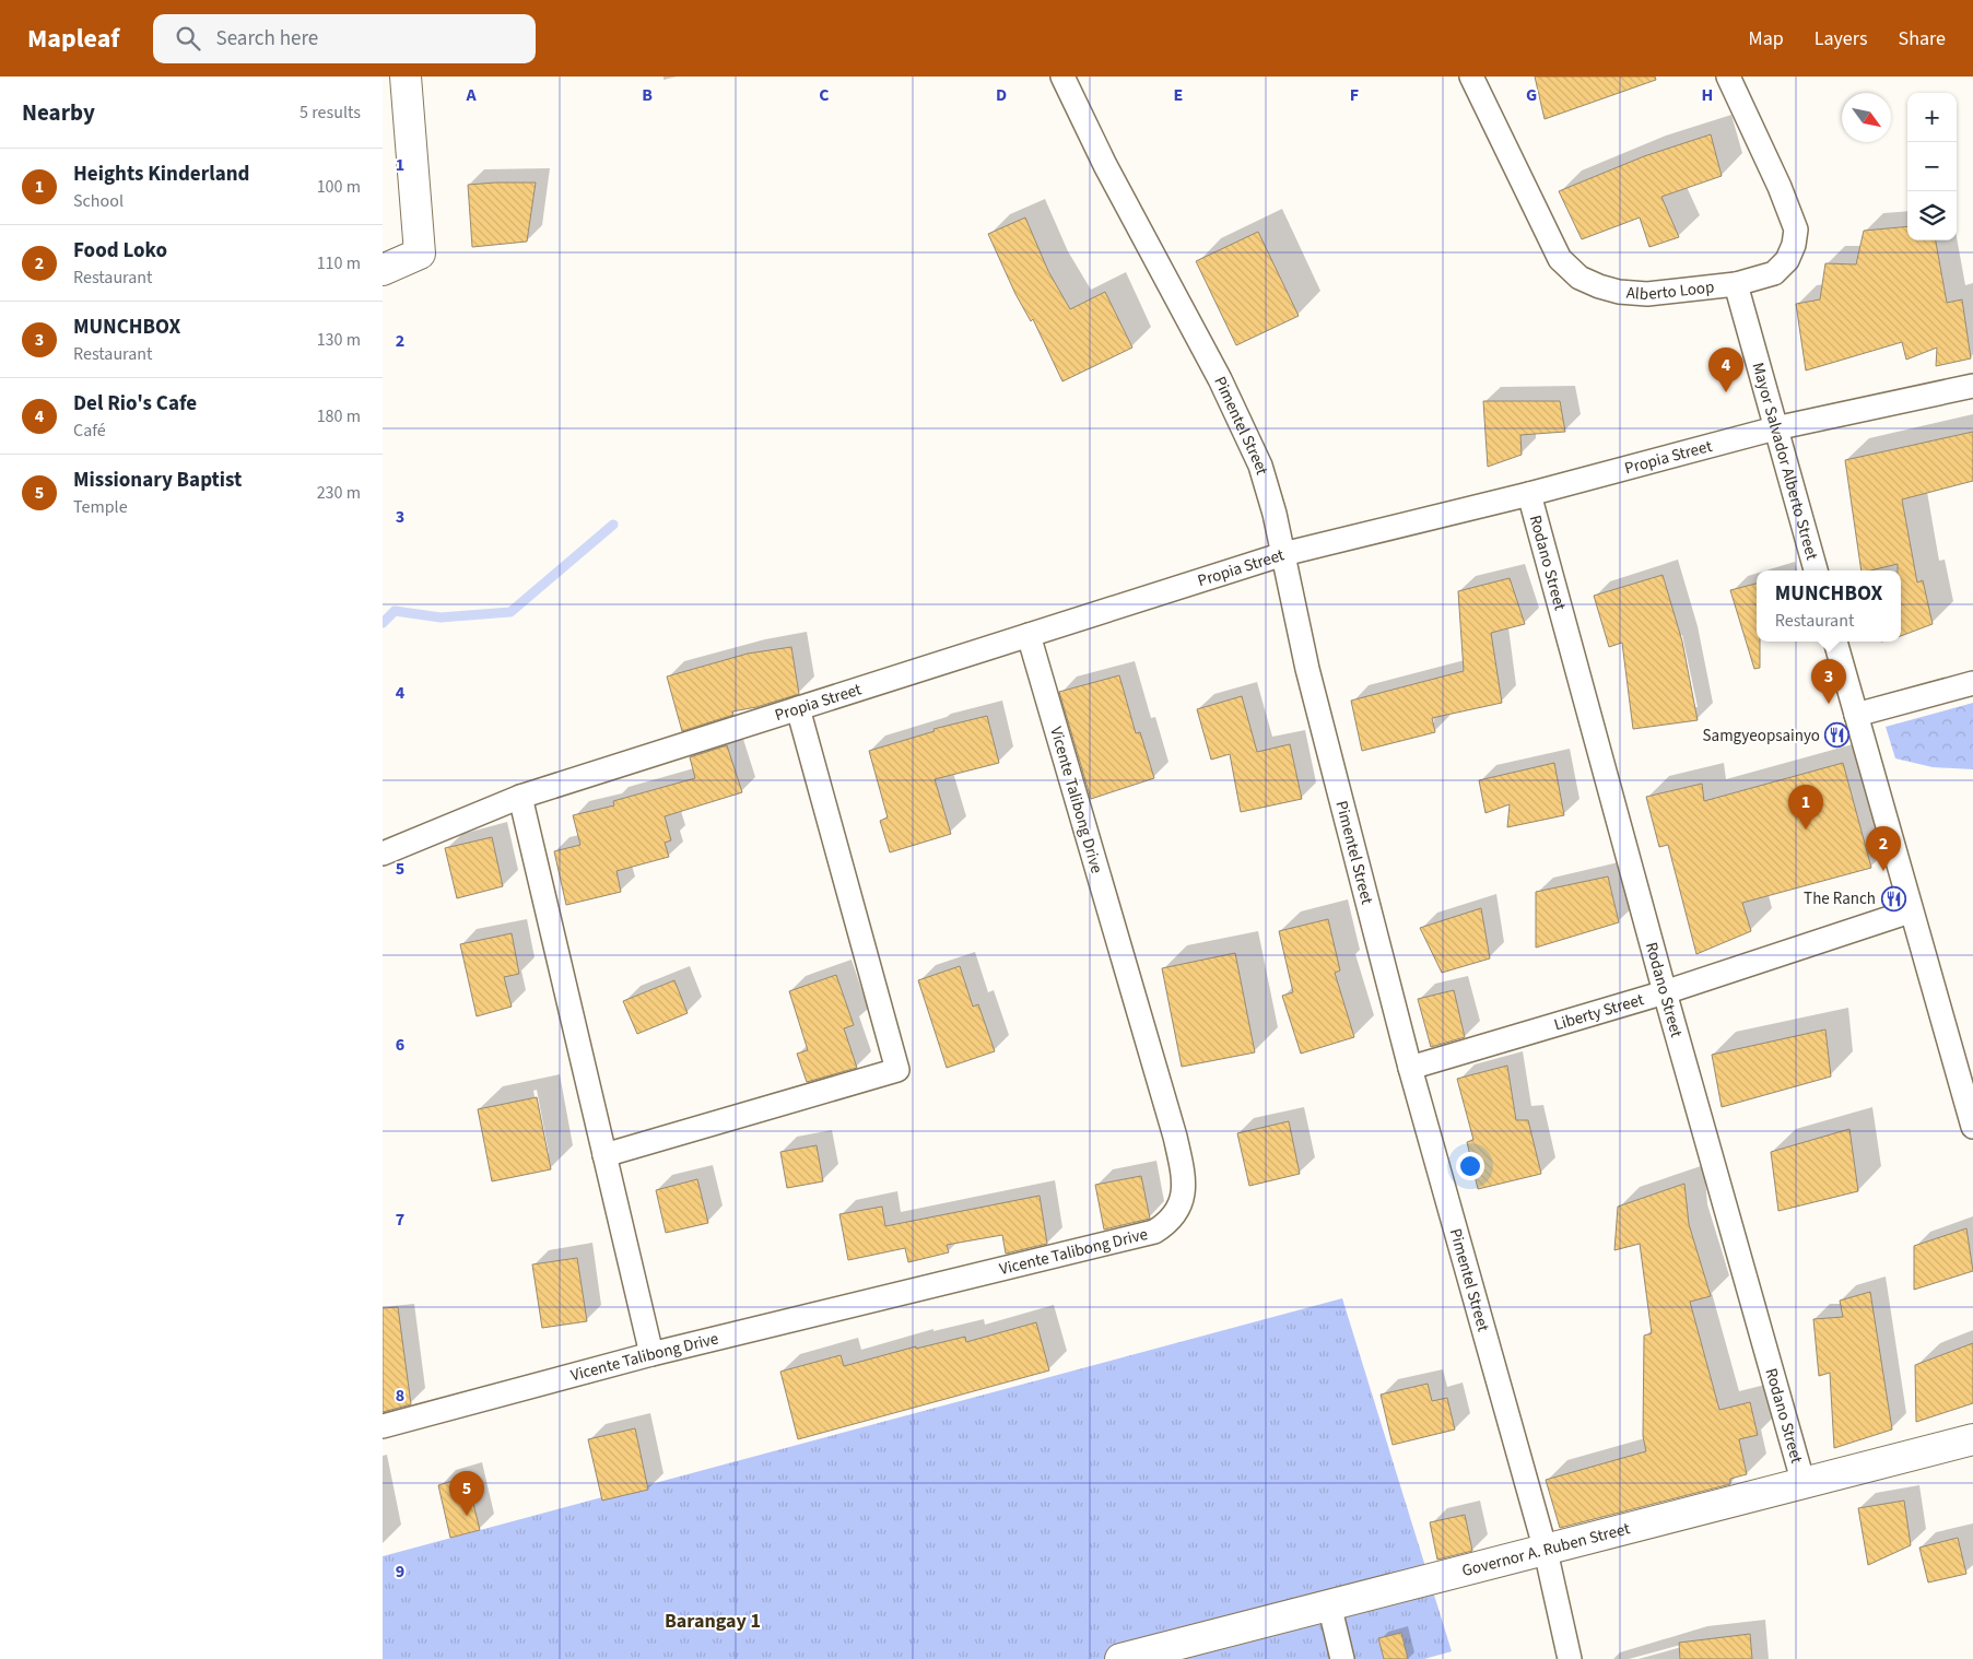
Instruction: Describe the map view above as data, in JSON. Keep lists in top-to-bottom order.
{
  "streets": {
    "main road": ["Governor A. Ruben Street"],
    "street": [
      "Alberto Loop",
      "Pimentel Street",
      "Propia Street",
      "Mayor Salvador Alberto Street",
      "Rodano Street",
      "Vicente Talibong Drive",
      "Liberty Street"
    ]
  },
  "crossings": [
    ["Alberto Loop", "Mayor Salvador Alberto Street"],
    ["Pimentel Street", "Propia Street"],
    ["Pimentel Street", "Liberty Street"],
    ["Pimentel Street", "Governor A. Ruben Street"],
    ["Propia Street", "Mayor Salvador Alberto Street"],
    ["Propia Street", "Rodano Street"],
    ["Propia Street", "Vicente Talibong Drive"],
    ["Rodano Street", "Liberty Street"],
    ["Rodano Street", "Governor A. Ruben Street"]
  ],
  "districts": ["Barangay 1"],
  "places": {
    "restaurant": ["Samgyeopsainyo", "The Ranch"]
  },
  "north": "bottom right",
  "page": {
    "header": "Mapleaf",
    "search": "Search here",
    "nav": ["Map", "Layers", "Share"],
    "heading": ["Nearby", "5 results"],
    "map_buttons": ["+", "−"],
    "list": [
      {
        "mark": "1",
        "name": "Heights Kinderland",
        "note": "School",
        "value": "100 m"
      },
      {
        "mark": "2",
        "name": "Food Loko",
        "note": "Restaurant",
        "value": "110 m"
      },
      {
        "mark": "3",
        "name": "MUNCHBOX",
        "note": "Restaurant",
        "value": "130 m"
      },
      {
        "mark": "4",
        "name": "Del Rio's Cafe",
        "note": "Café",
        "value": "180 m"
      },
      {
        "mark": "5",
        "name": "Missionary Baptist",
        "note": "Temple",
        "value": "230 m"
      }
    ],
    "pins": [
      "4",
      "3",
      "1",
      "2",
      "5"
    ],
    "popup": ["MUNCHBOX", "Restaurant"]
  },
  "grid": {
    "columns": [
      "A",
      "B",
      "C",
      "D",
      "E",
      "F",
      "G",
      "H"
    ],
    "rows": [
      "1",
      "2",
      "3",
      "4",
      "5",
      "6",
      "7",
      "8",
      "9"
    ]
  }
}
